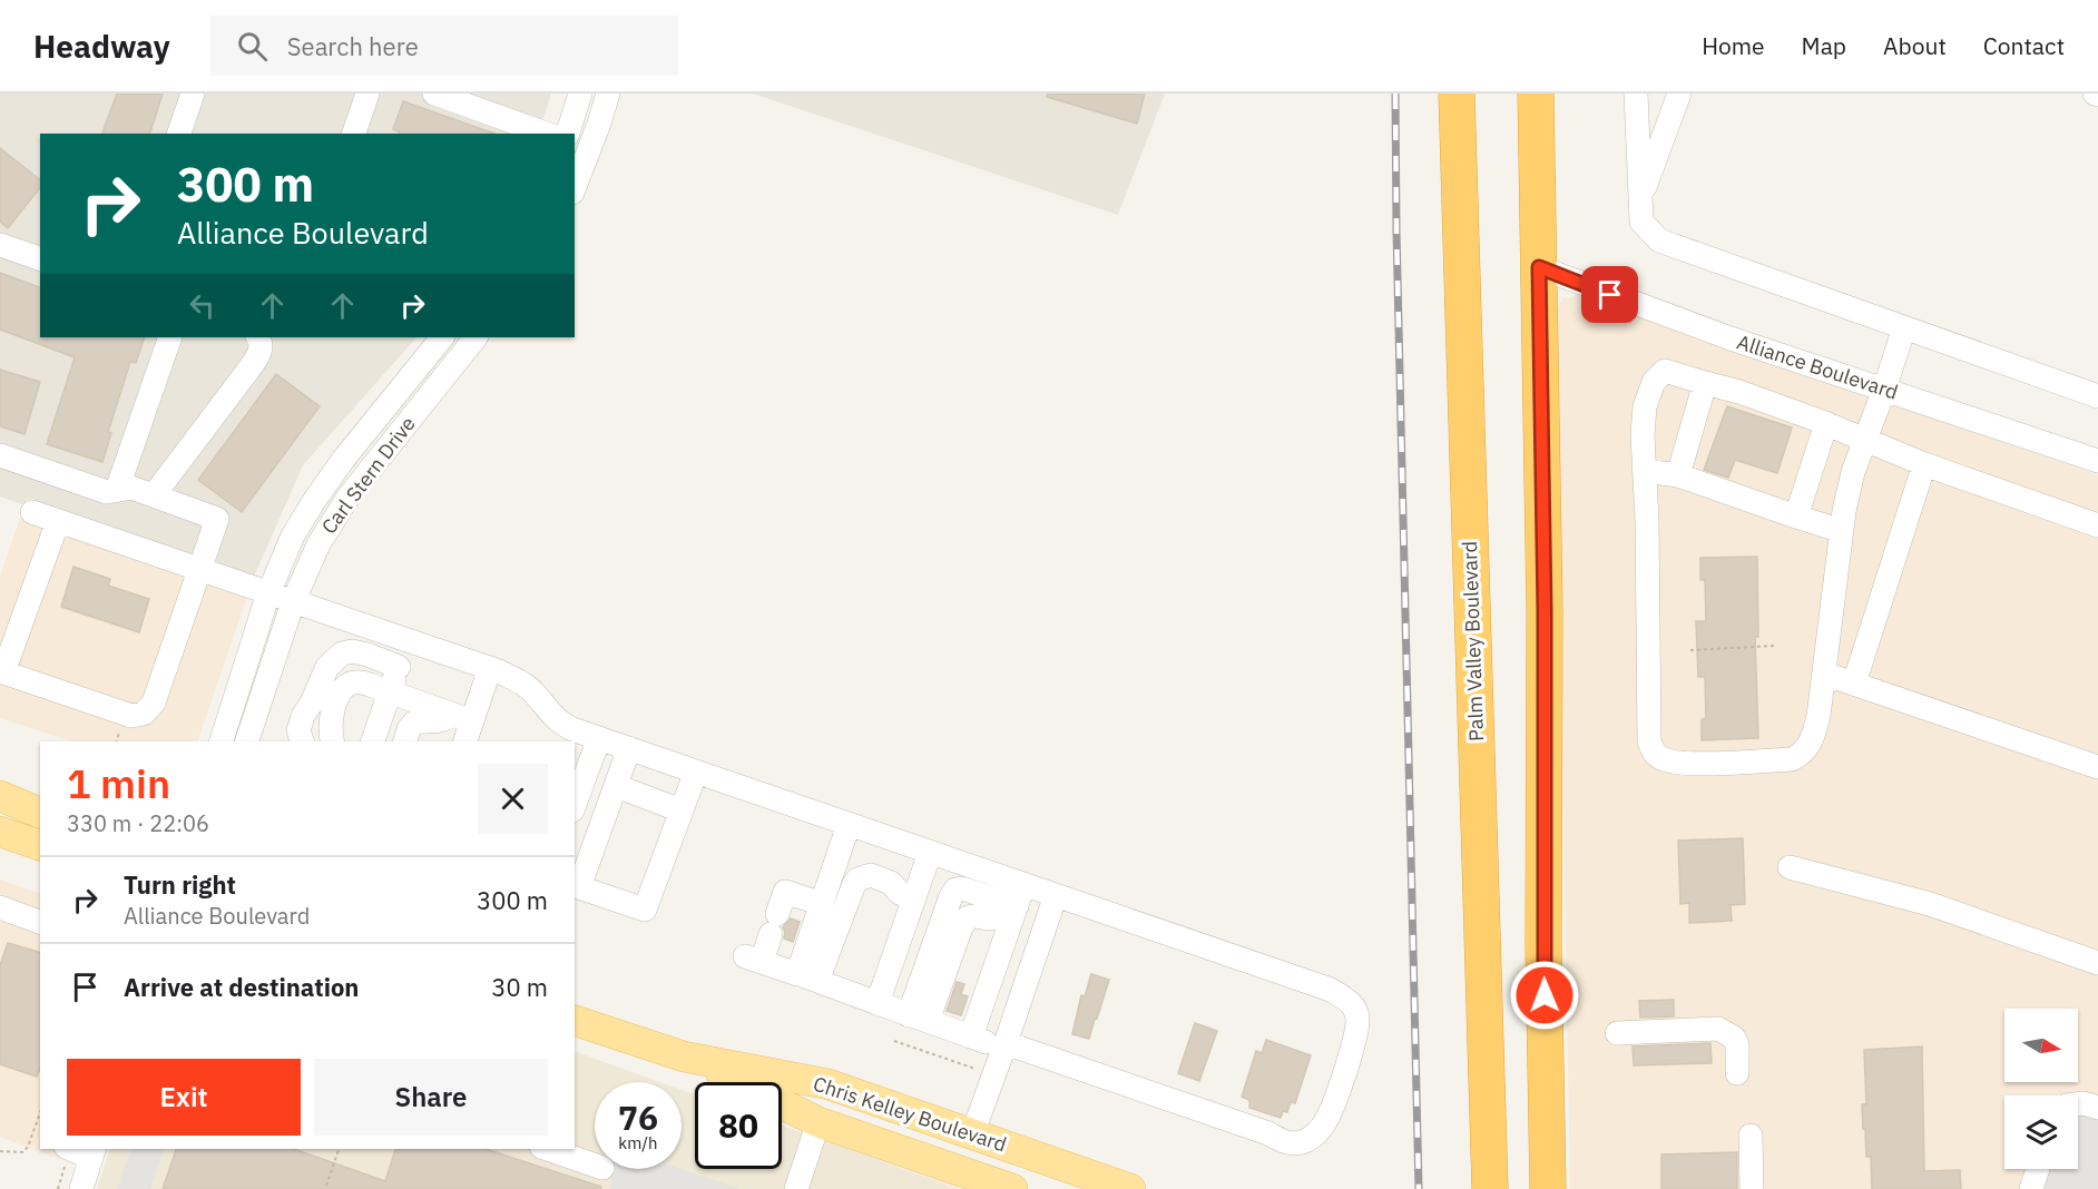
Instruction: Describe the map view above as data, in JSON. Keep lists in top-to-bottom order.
{
  "streets": {
    "highway": ["Palm Valley Boulevard"],
    "main road": ["Chris Kelley Boulevard"],
    "street": ["Alliance Boulevard", "Carl Stern Drive"]
  },
  "north": "right",
  "page": {
    "header": "Headway",
    "search": "Search here",
    "nav": [
      "Home",
      "Map",
      "About",
      "Contact"
    ],
    "turn": ["300 m", "Alliance Boulevard"],
    "heading": ["1 min", "330 m · 22:06"],
    "list": [
      {
        "name": "Turn right",
        "note": "Alliance Boulevard",
        "value": "300 m"
      },
      {
        "name": "Arrive at destination",
        "value": "30 m"
      }
    ],
    "buttons": ["Exit", "Share"],
    "speed": "76 km/h",
    "limit": "80"
  }
}
